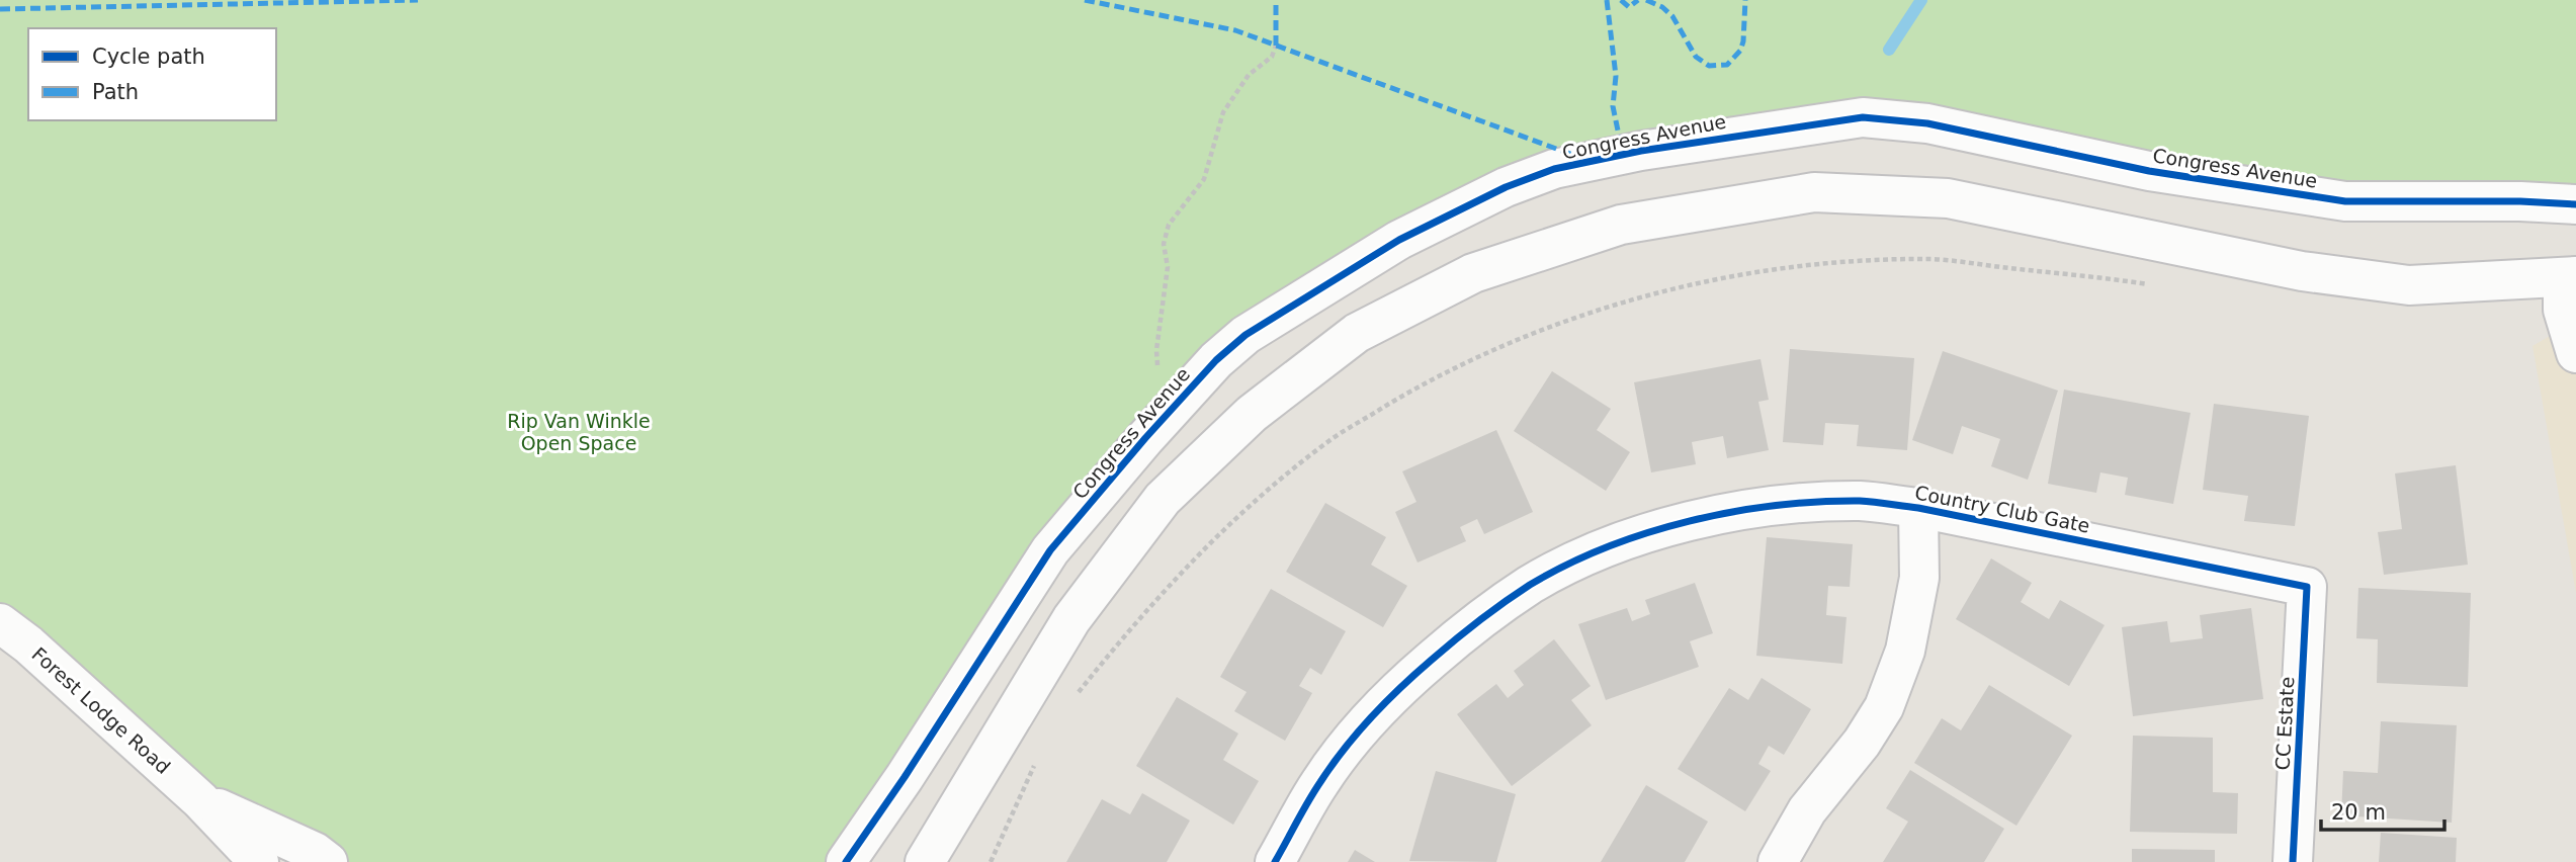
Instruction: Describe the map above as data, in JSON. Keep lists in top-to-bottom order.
{
  "streets": {
    "street": [
      "Congress Avenue",
      "Country Club Gate",
      "Forest Lodge Road",
      "CC Estate"
    ]
  },
  "crossings": [
    ["Country Club Gate", "CC Estate"]
  ],
  "parks": ["Rip Van Winkle Open Space"],
  "legend": ["Cycle path", "Path"],
  "scale_bar": "20 m"
}
